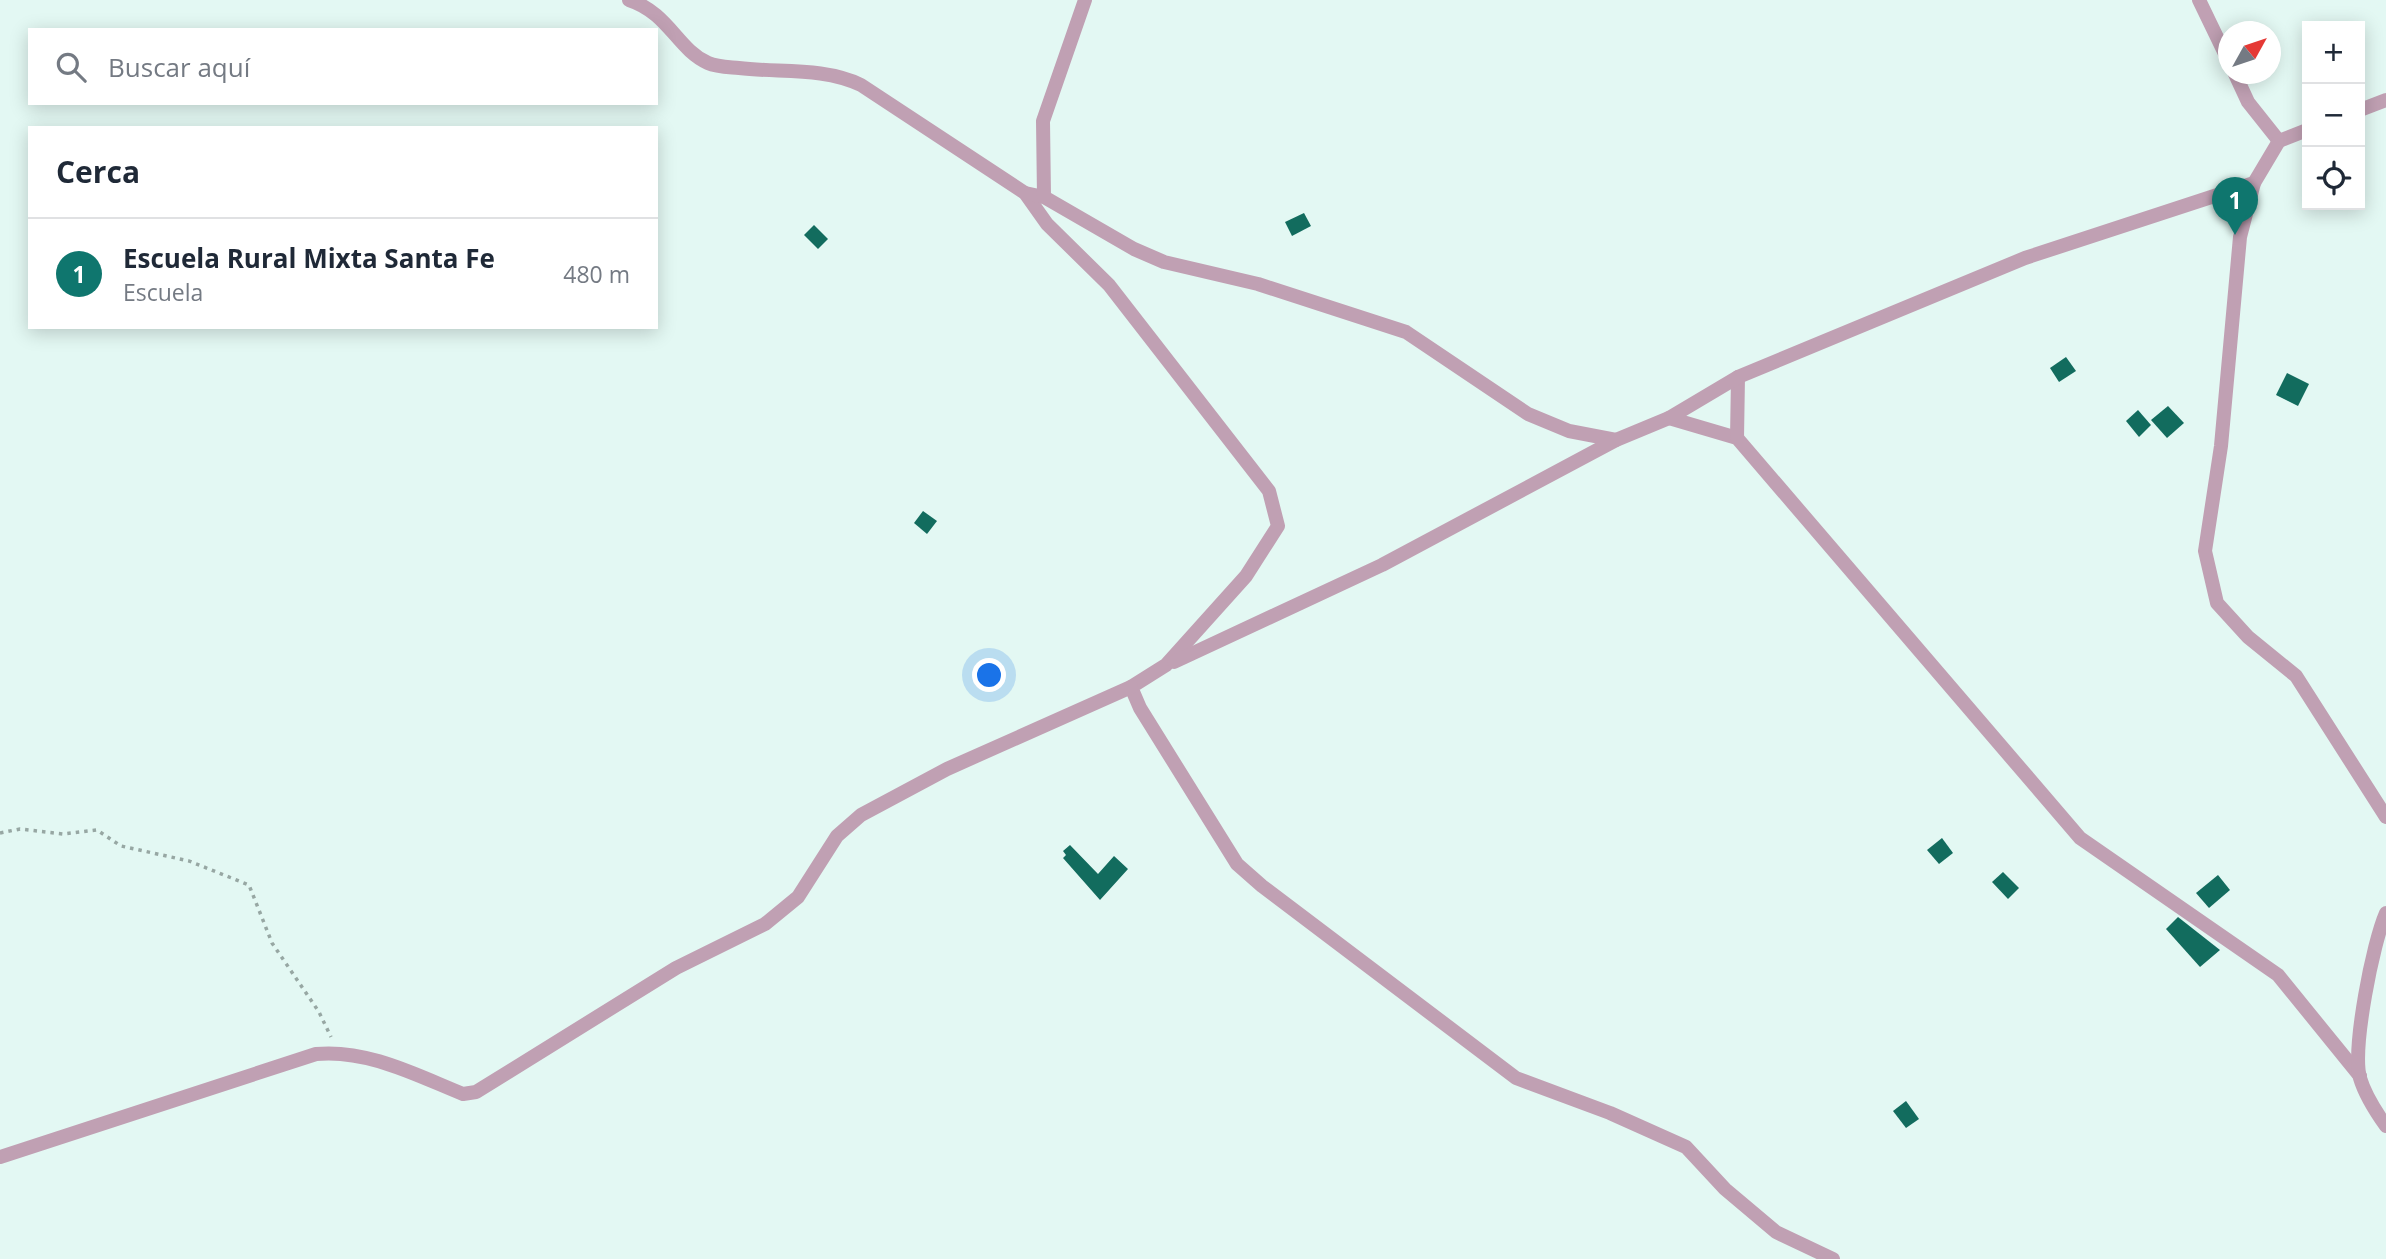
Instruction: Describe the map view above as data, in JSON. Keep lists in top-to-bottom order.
{
  "north": "top right",
  "page": {
    "map_buttons": ["+", "−"],
    "search": "Buscar aquí",
    "heading": "Cerca",
    "pins": "1",
    "list": [
      {
        "mark": "1",
        "name": "Escuela Rural Mixta Santa Fe",
        "note": "Escuela",
        "value": "480 m"
      }
    ]
  }
}
